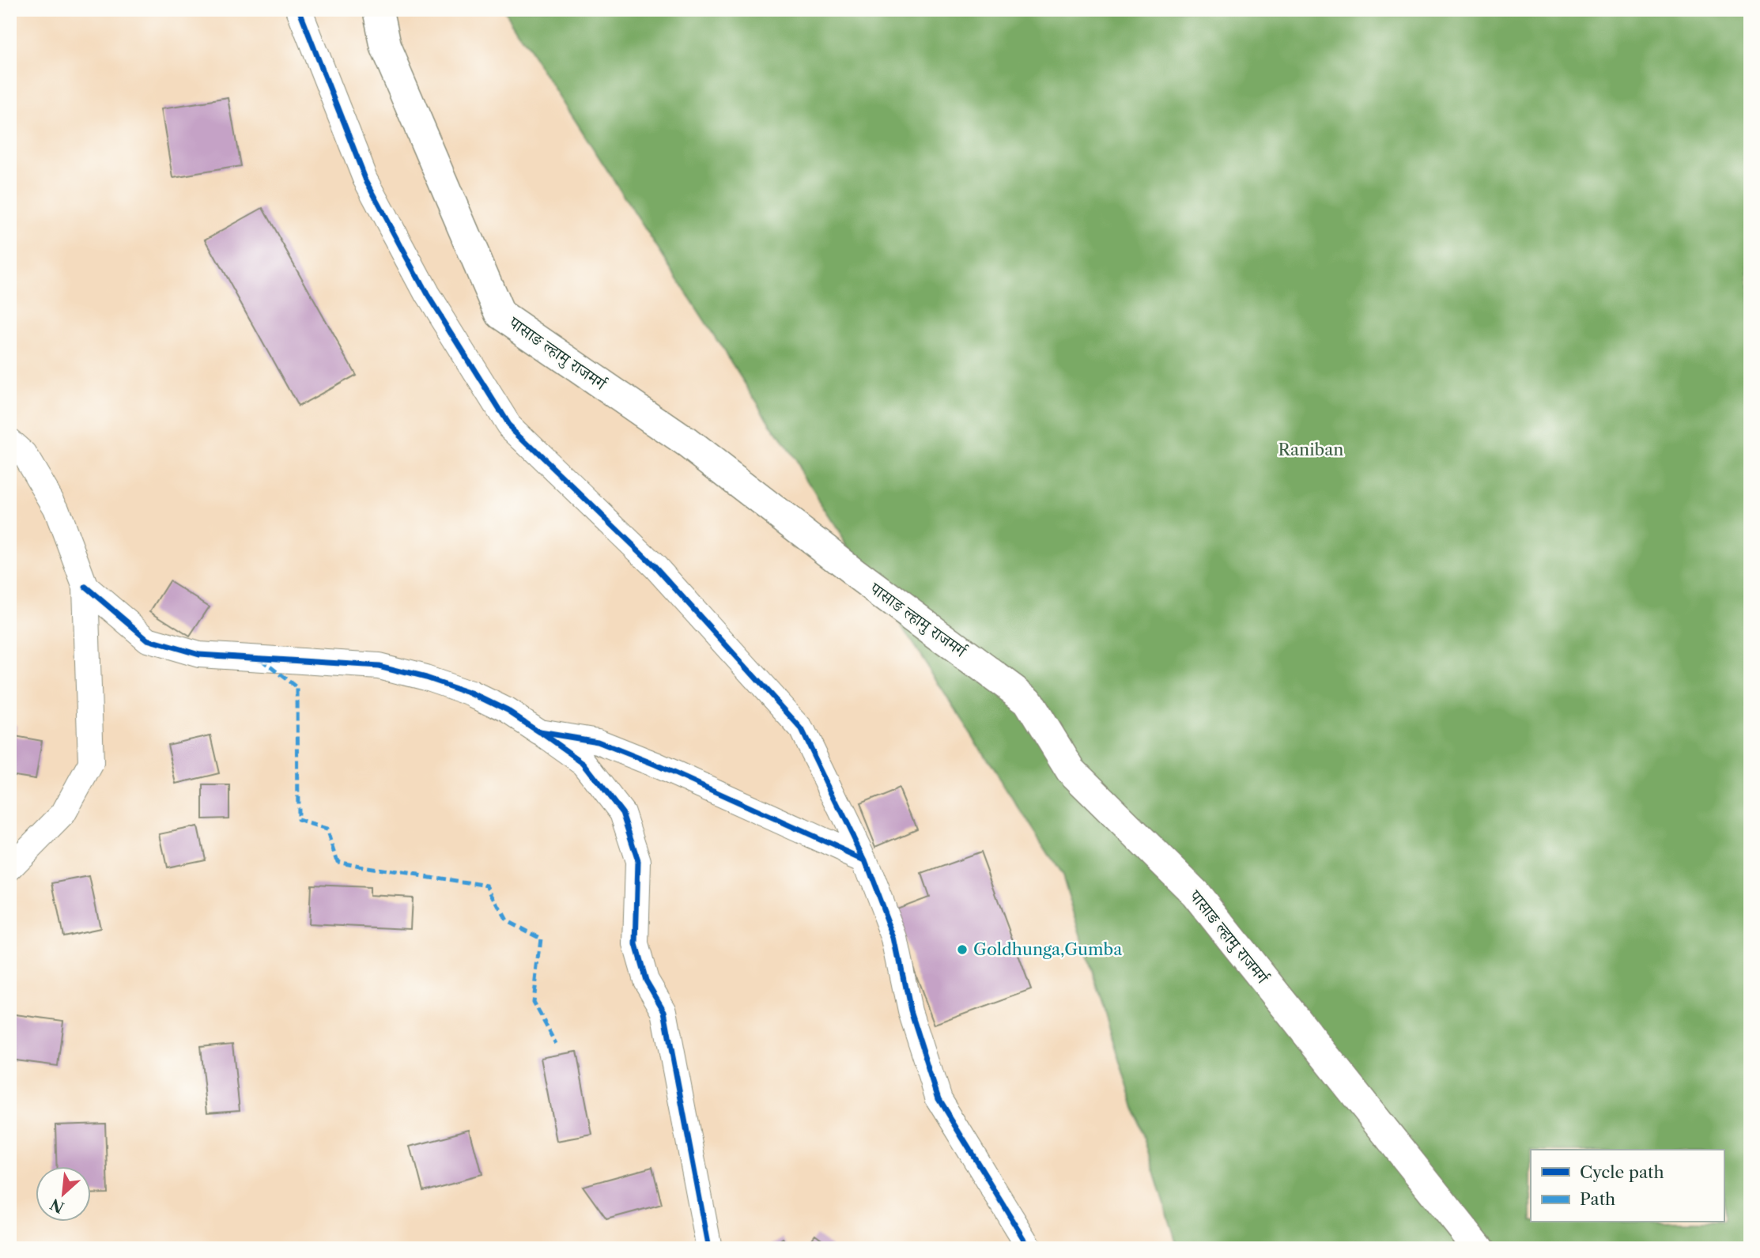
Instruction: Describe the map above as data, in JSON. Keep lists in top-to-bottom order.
{
  "streets": {
    "main road": ["पासाङ ल्हामु राजमर्ग"]
  },
  "parks": ["Raniban"],
  "places": ["Goldhunga,Gumba"],
  "legend": ["Cycle path", "Path"],
  "north": "bottom left"
}
